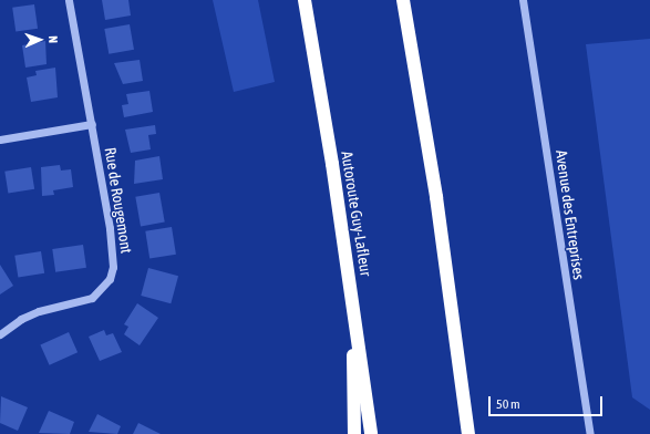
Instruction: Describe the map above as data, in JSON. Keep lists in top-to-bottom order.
{
  "streets": {
    "highway": ["Autoroute Guy-Lafleur"],
    "street": ["Rue de Rougemont", "Avenue des Entreprises"]
  },
  "scale_bar": "50 m",
  "north": "right"
}
